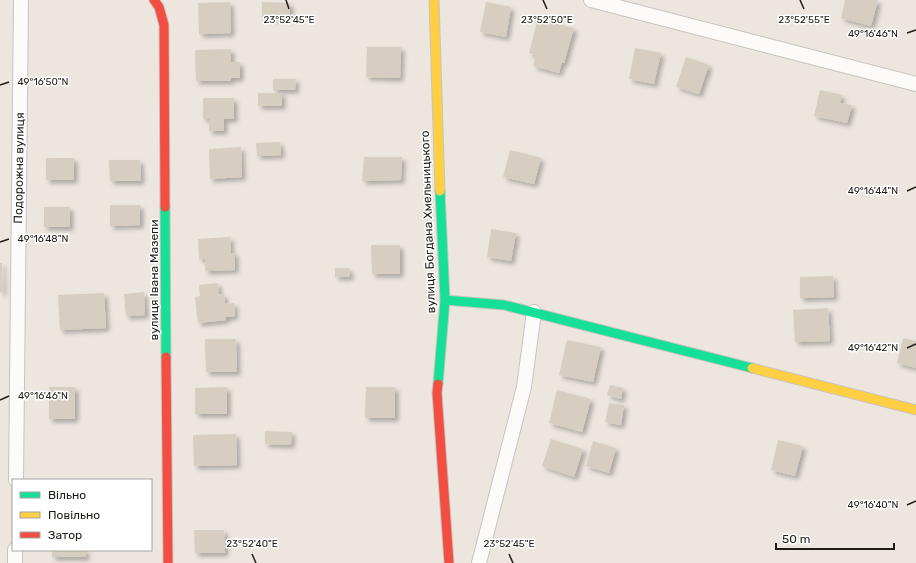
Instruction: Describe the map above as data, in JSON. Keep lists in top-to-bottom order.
{
  "streets": {
    "street": ["Подорожна вулиця", "вулиця Богдана Хмельницького", "вулиця Івана Мазепи"]
  },
  "legend": ["Вільно", "Повільно", "Затор"],
  "scale_bar": "50 m",
  "coordinates": [
    "23°52'45\"E",
    "23°52'50\"E",
    "23°52'55\"E",
    "49°16'46\"N",
    "49°16'50\"N",
    "49°16'44\"N",
    "49°16'48\"N",
    "49°16'42\"N",
    "49°16'40\"N",
    "23°52'40\"E"
  ]
}
